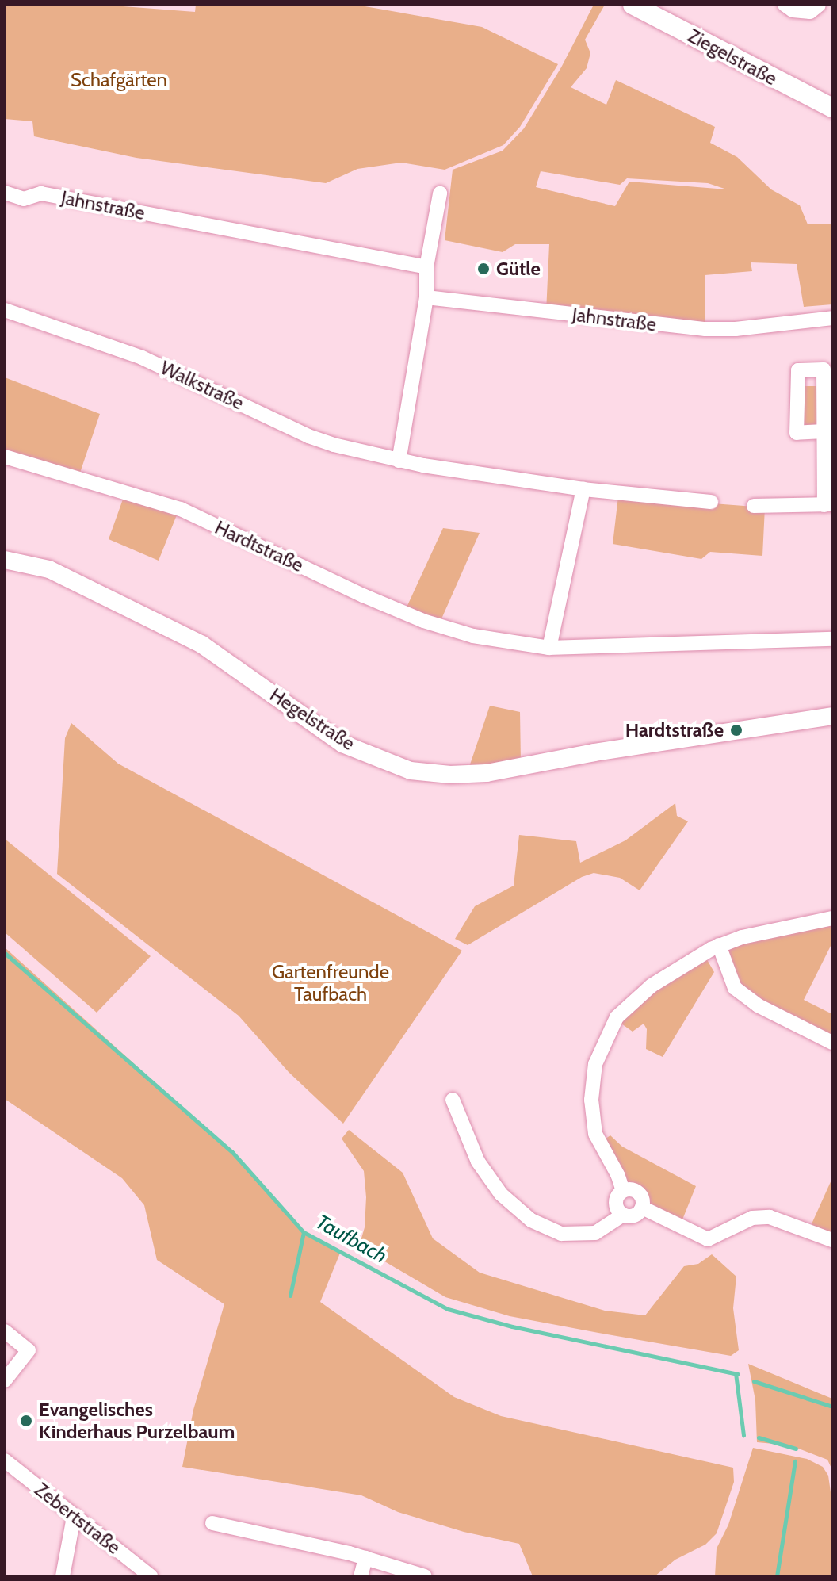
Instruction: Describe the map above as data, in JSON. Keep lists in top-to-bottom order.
{
  "streets": {
    "main road": ["Ziegelstraße"],
    "street": [
      "Jahnstraße",
      "Walkstraße",
      "Hardtstraße",
      "Hegelstraße",
      "Zebertstraße"
    ]
  },
  "water": ["Taufbach"],
  "parks": ["Schafgärten", "Gartenfreunde Taufbach"],
  "places": ["Gütle", "Hardtstraße", "Evangelisches Kinderhaus Purzelbaum"]
}
